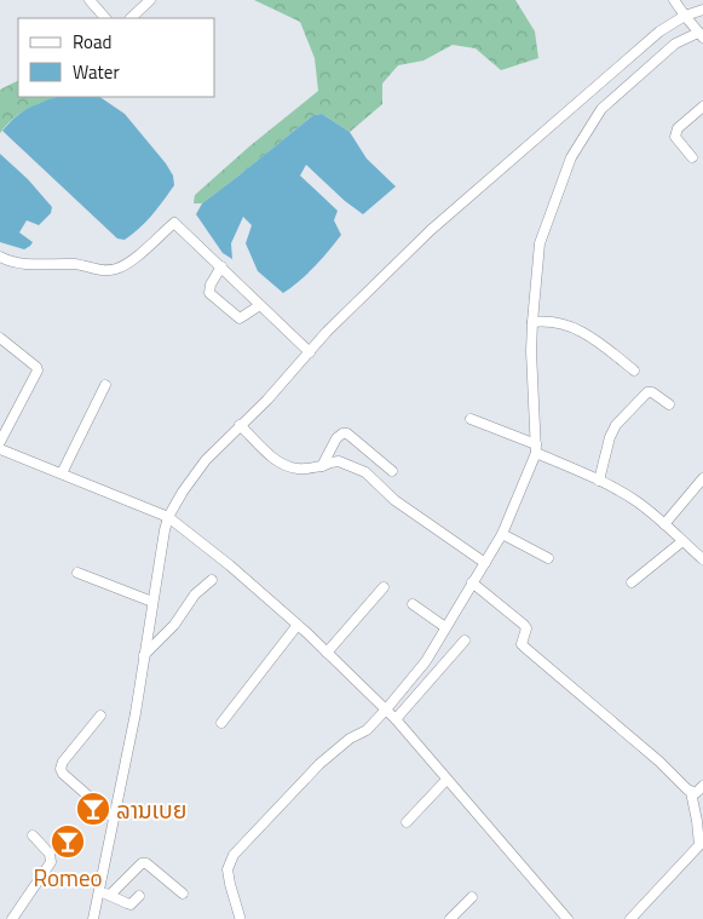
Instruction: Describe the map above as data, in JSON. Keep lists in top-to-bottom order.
{
  "places": {
    "bar": ["ລານເບຍ", "Romeo"]
  },
  "legend": ["Road", "Water"]
}
